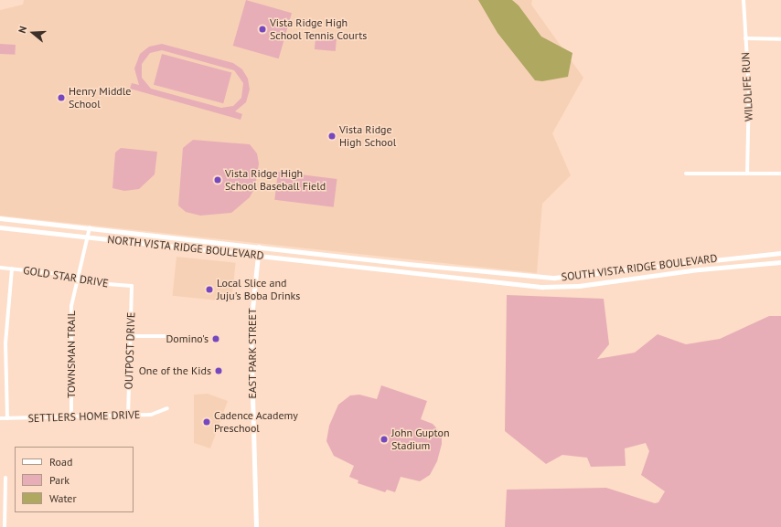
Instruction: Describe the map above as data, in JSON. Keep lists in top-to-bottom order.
{
  "streets": {
    "street": [
      "WILDLIFE RUN",
      "NORTH VISTA RIDGE BOULEVARD",
      "SOUTH VISTA RIDGE BOULEVARD",
      "GOLD STAR DRIVE",
      "OUTPOST DRIVE",
      "EAST PARK STREET",
      "TOWNSMAN TRAIL",
      "SETTLERS HOME DRIVE"
    ]
  },
  "crossings": [
    ["NORTH VISTA RIDGE BOULEVARD", "SOUTH VISTA RIDGE BOULEVARD"],
    ["NORTH VISTA RIDGE BOULEVARD", "EAST PARK STREET"],
    ["NORTH VISTA RIDGE BOULEVARD", "TOWNSMAN TRAIL"],
    ["GOLD STAR DRIVE", "OUTPOST DRIVE"],
    ["GOLD STAR DRIVE", "TOWNSMAN TRAIL"],
    ["OUTPOST DRIVE", "SETTLERS HOME DRIVE"],
    ["TOWNSMAN TRAIL", "SETTLERS HOME DRIVE"]
  ],
  "places": [
    "Vista Ridge High School Tennis Courts",
    "Henry Middle School",
    "Vista Ridge High School",
    "Vista Ridge High School Baseball Field",
    "Local Slice and Juju's Boba Drinks",
    "Domino's",
    "One of the Kids",
    "Cadence Academy Preschool",
    "John Gupton Stadium"
  ],
  "legend": ["Road", "Park", "Water"],
  "north": "left"
}
